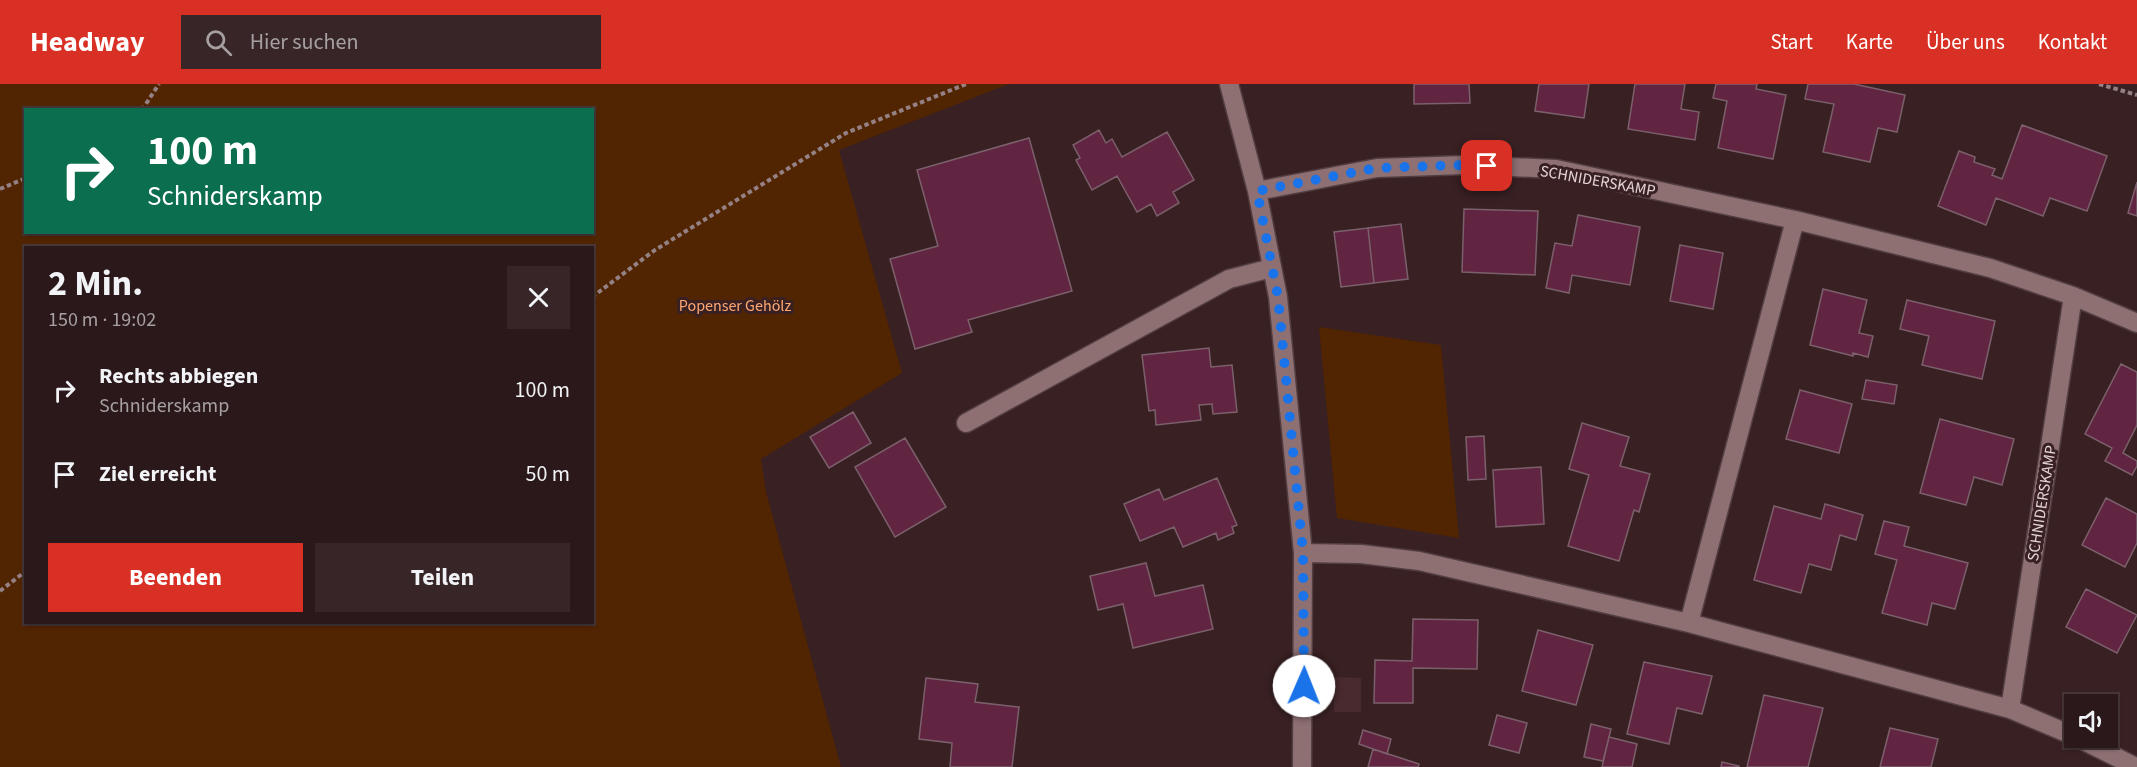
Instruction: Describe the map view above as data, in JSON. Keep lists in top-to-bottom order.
{
  "streets": {
    "street": ["SCHNIDERSKAMP"]
  },
  "parks": ["Popenser Gehölz"],
  "page": {
    "header": "Headway",
    "search": "Hier suchen",
    "nav": [
      "Start",
      "Karte",
      "Über uns",
      "Kontakt"
    ],
    "turn": ["100 m", "Schniderskamp"],
    "heading": ["2 Min.", "150 m · 19:02"],
    "list": [
      {
        "name": "Rechts abbiegen",
        "note": "Schniderskamp",
        "value": "100 m"
      },
      {
        "name": "Ziel erreicht",
        "value": "50 m"
      }
    ],
    "buttons": ["Beenden", "Teilen"]
  }
}
